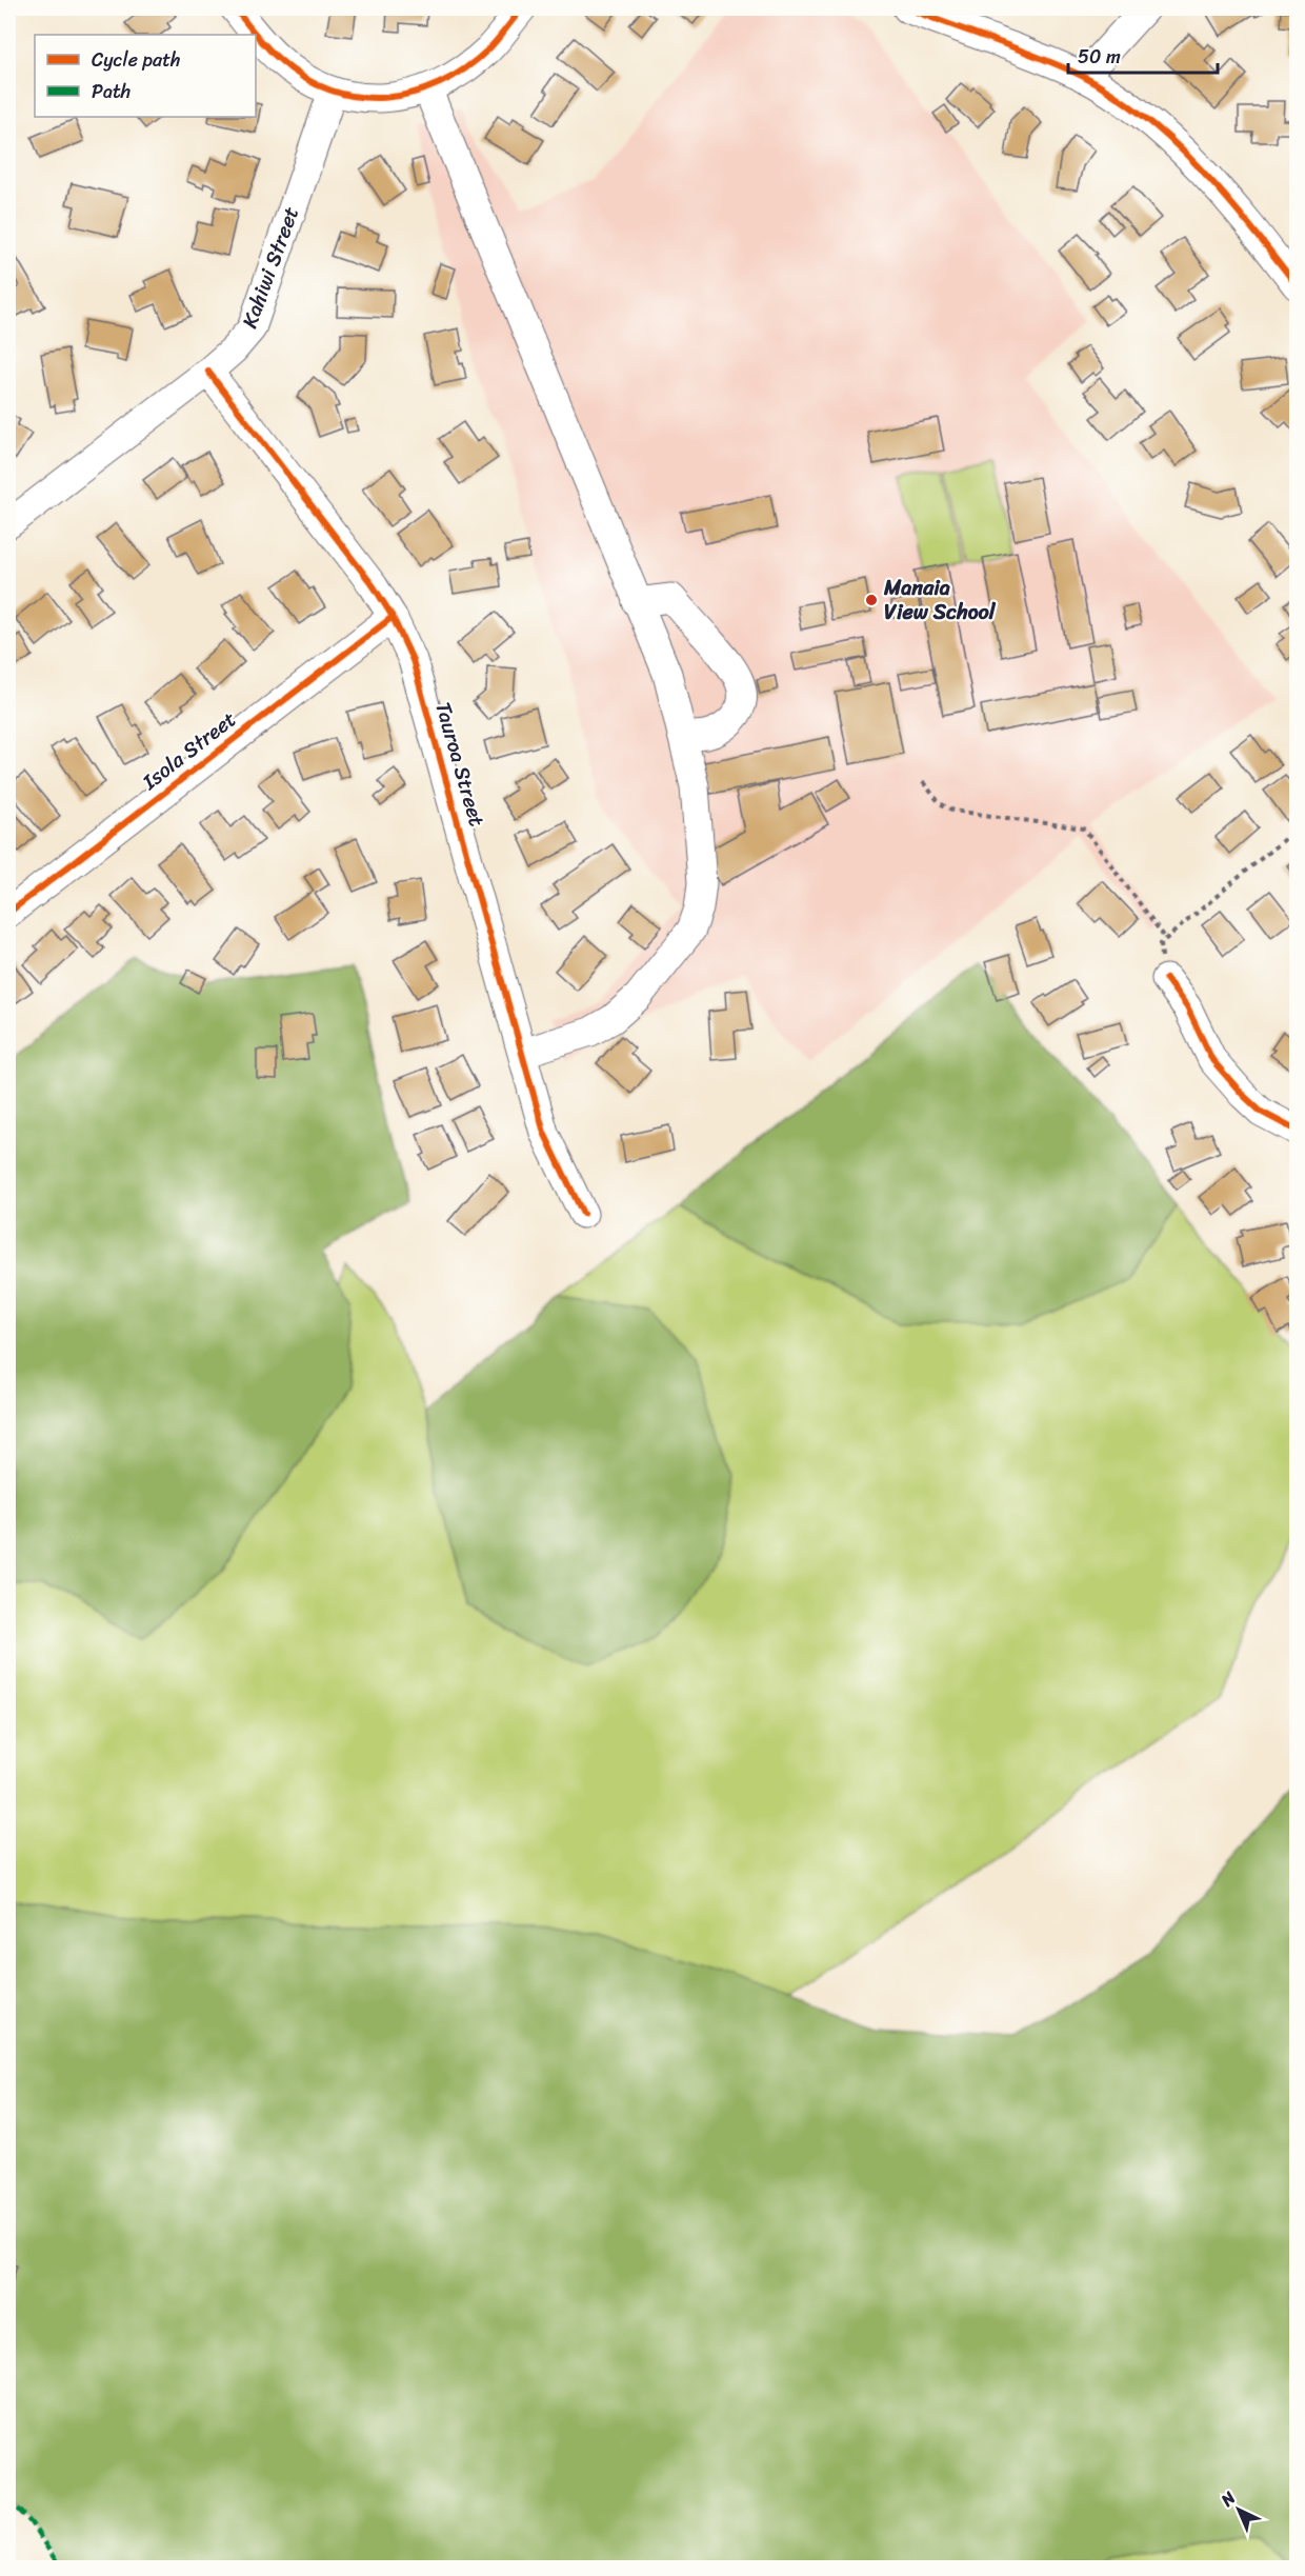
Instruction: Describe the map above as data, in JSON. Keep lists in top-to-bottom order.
{
  "streets": {
    "street": ["Kahiwi Street", "Isola Street", "Tauroa Street"]
  },
  "crossings": [
    ["Kahiwi Street", "Tauroa Street"],
    ["Isola Street", "Tauroa Street"]
  ],
  "places": ["Manaia View School"],
  "legend": ["Cycle path", "Path"],
  "scale_bar": "50 m",
  "north": "top left"
}
